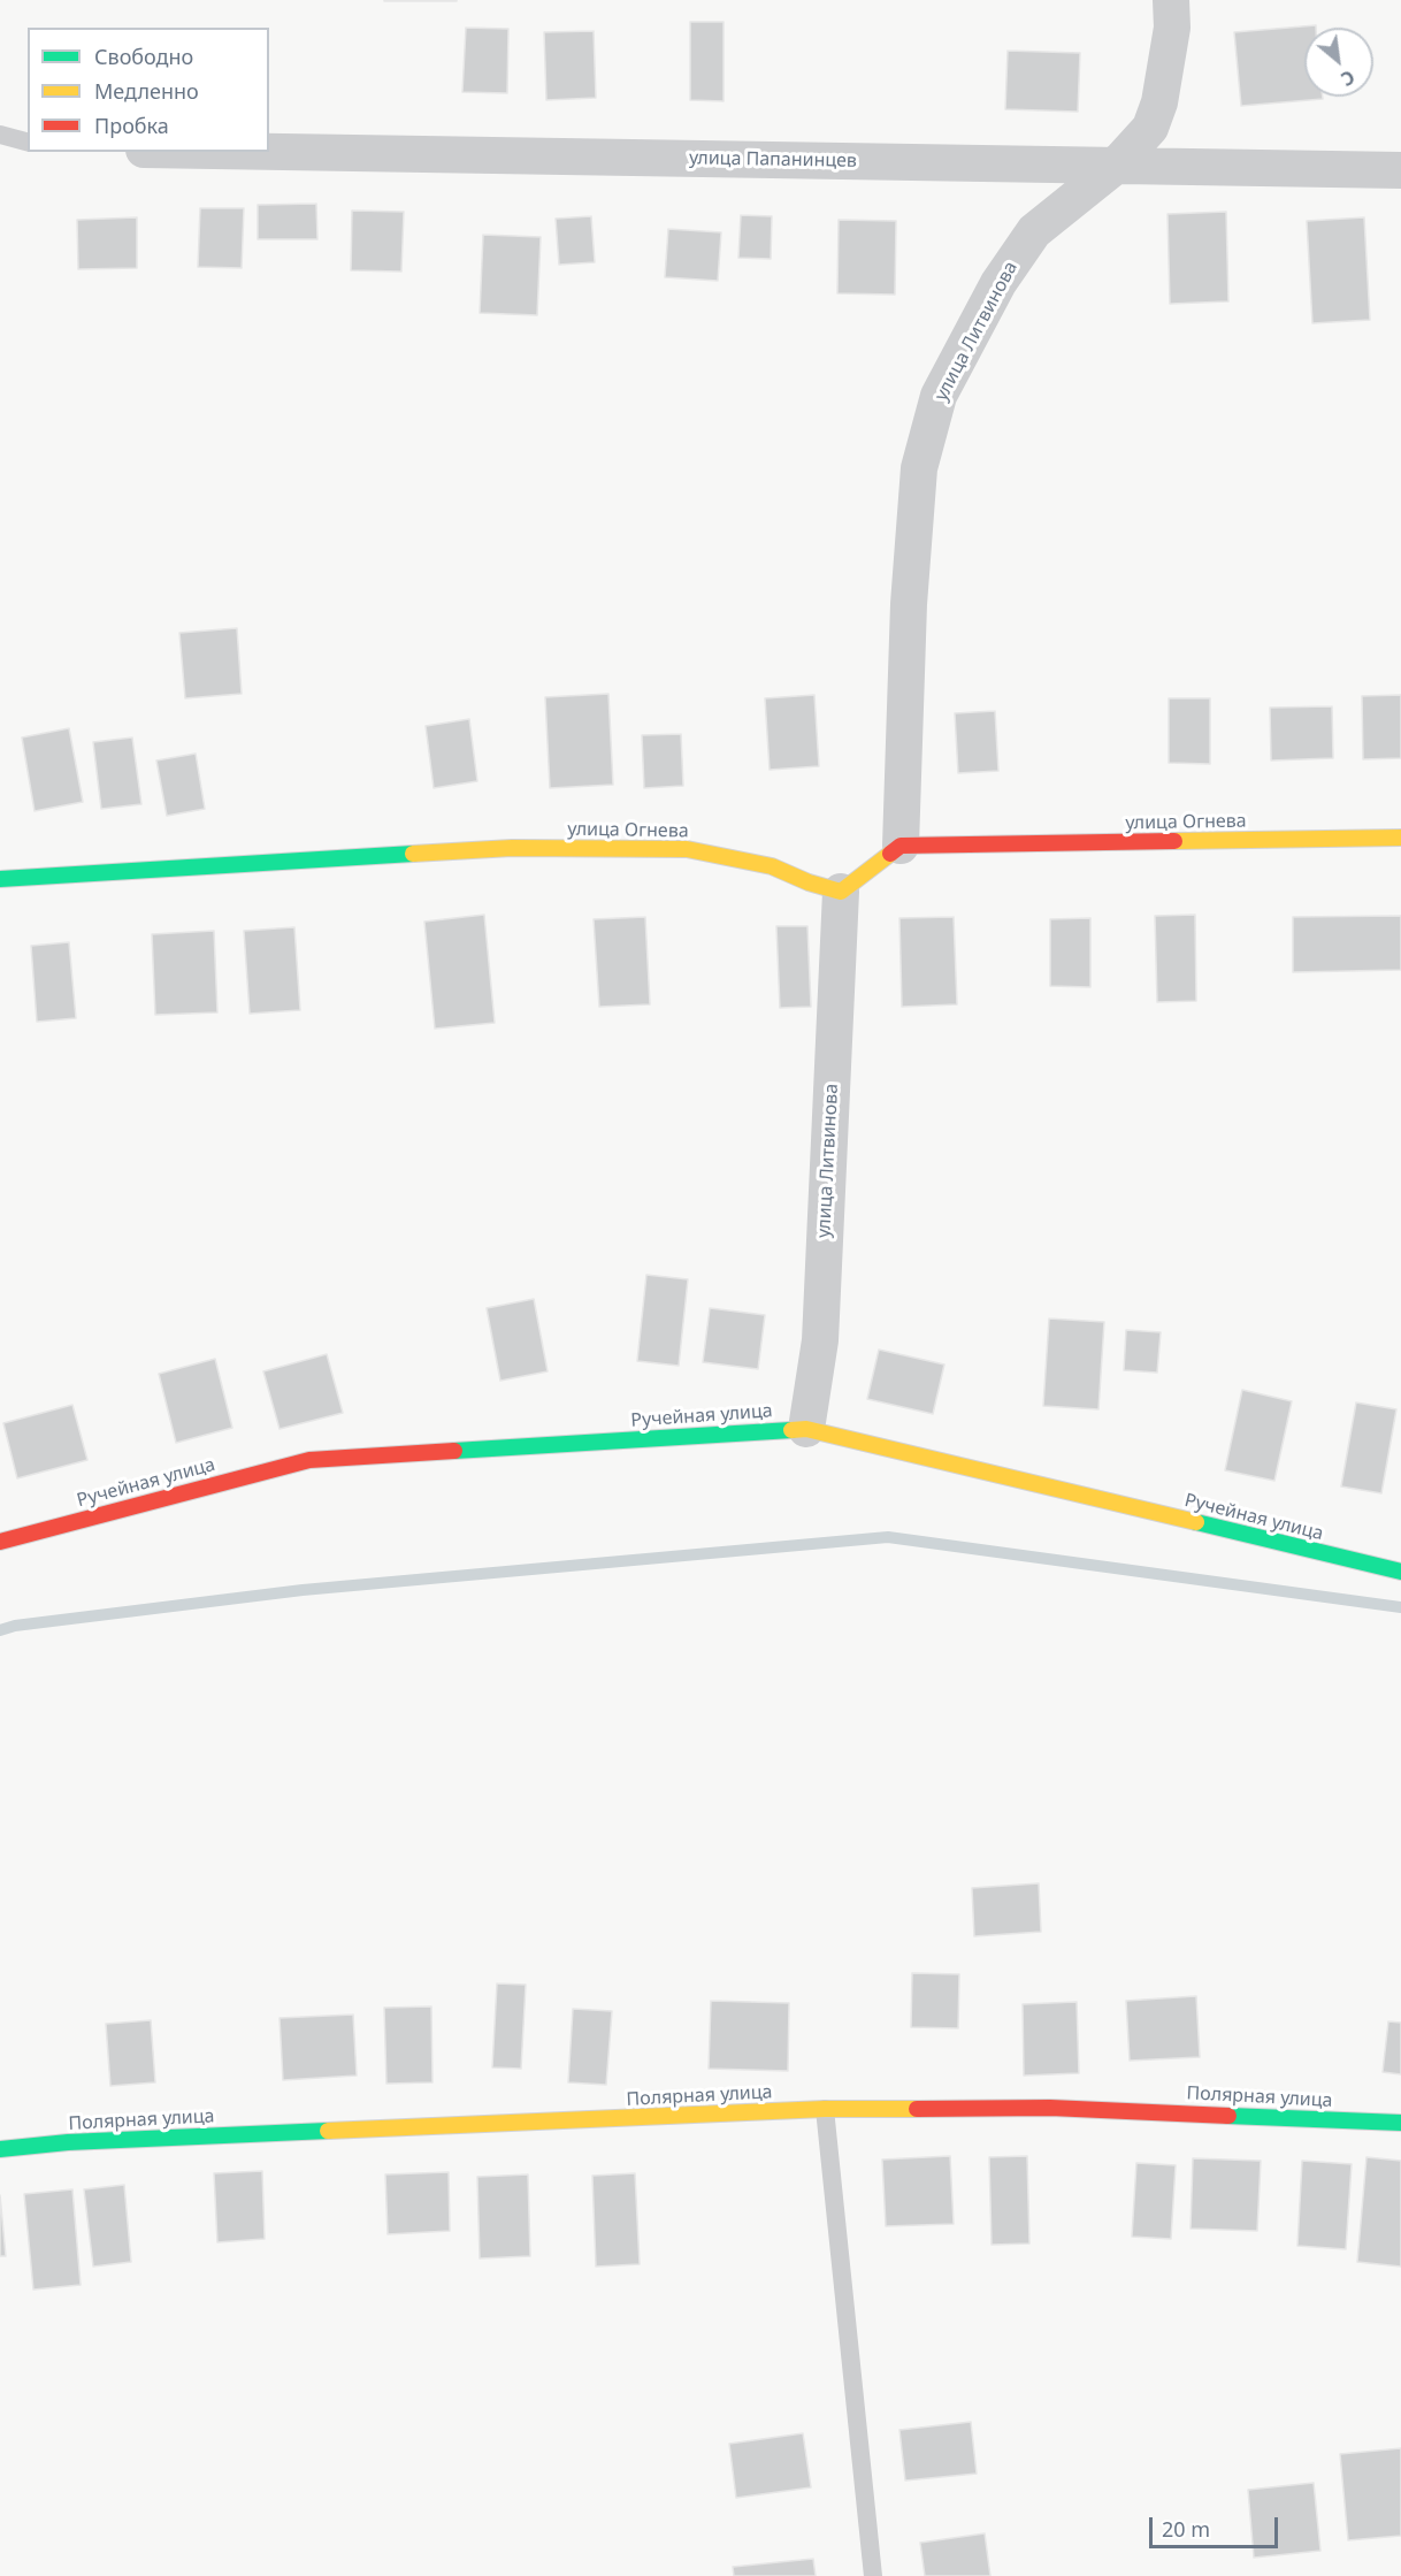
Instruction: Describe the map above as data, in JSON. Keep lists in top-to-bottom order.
{
  "streets": {
    "street": [
      "улица Папанинцев",
      "улица Литвинова",
      "улица Огнева",
      "Ручейная улица",
      "Полярная улица"
    ]
  },
  "crossings": [
    ["улица Папанинцев", "улица Литвинова"],
    ["улица Литвинова", "улица Огнева"],
    ["улица Литвинова", "Ручейная улица"]
  ],
  "legend": ["Свободно", "Медленно", "Пробка"],
  "scale_bar": "20 m",
  "north": "bottom right"
}
